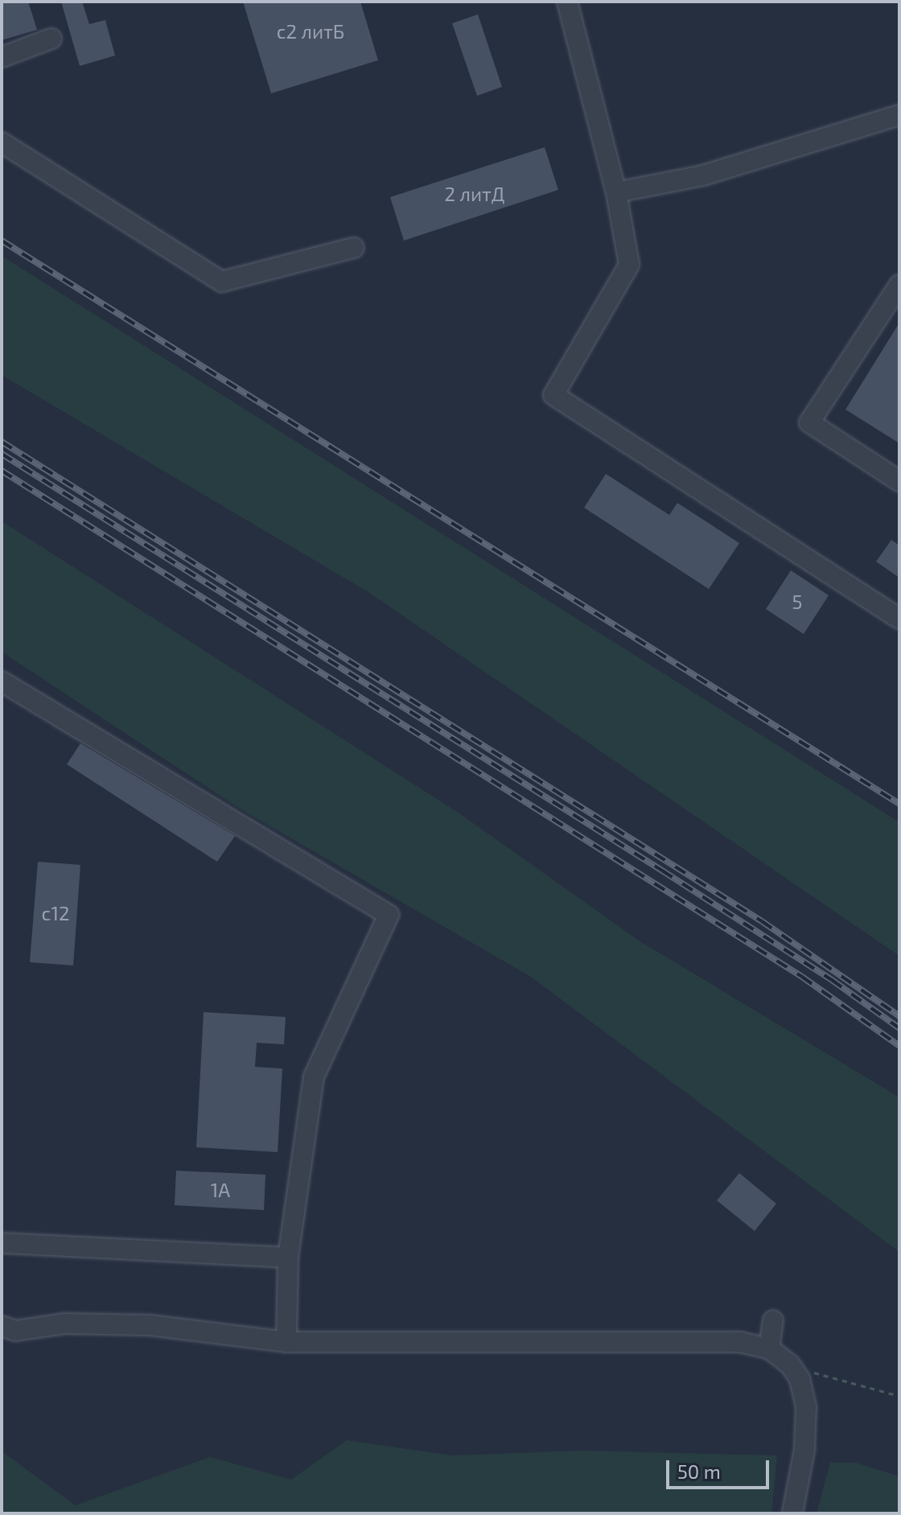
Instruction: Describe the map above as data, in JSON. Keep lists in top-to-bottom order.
{
  "house_numbers": [
    "с2 литБ",
    "2 литД",
    "5",
    "с12",
    "1А"
  ],
  "scale_bar": "50 m"
}
